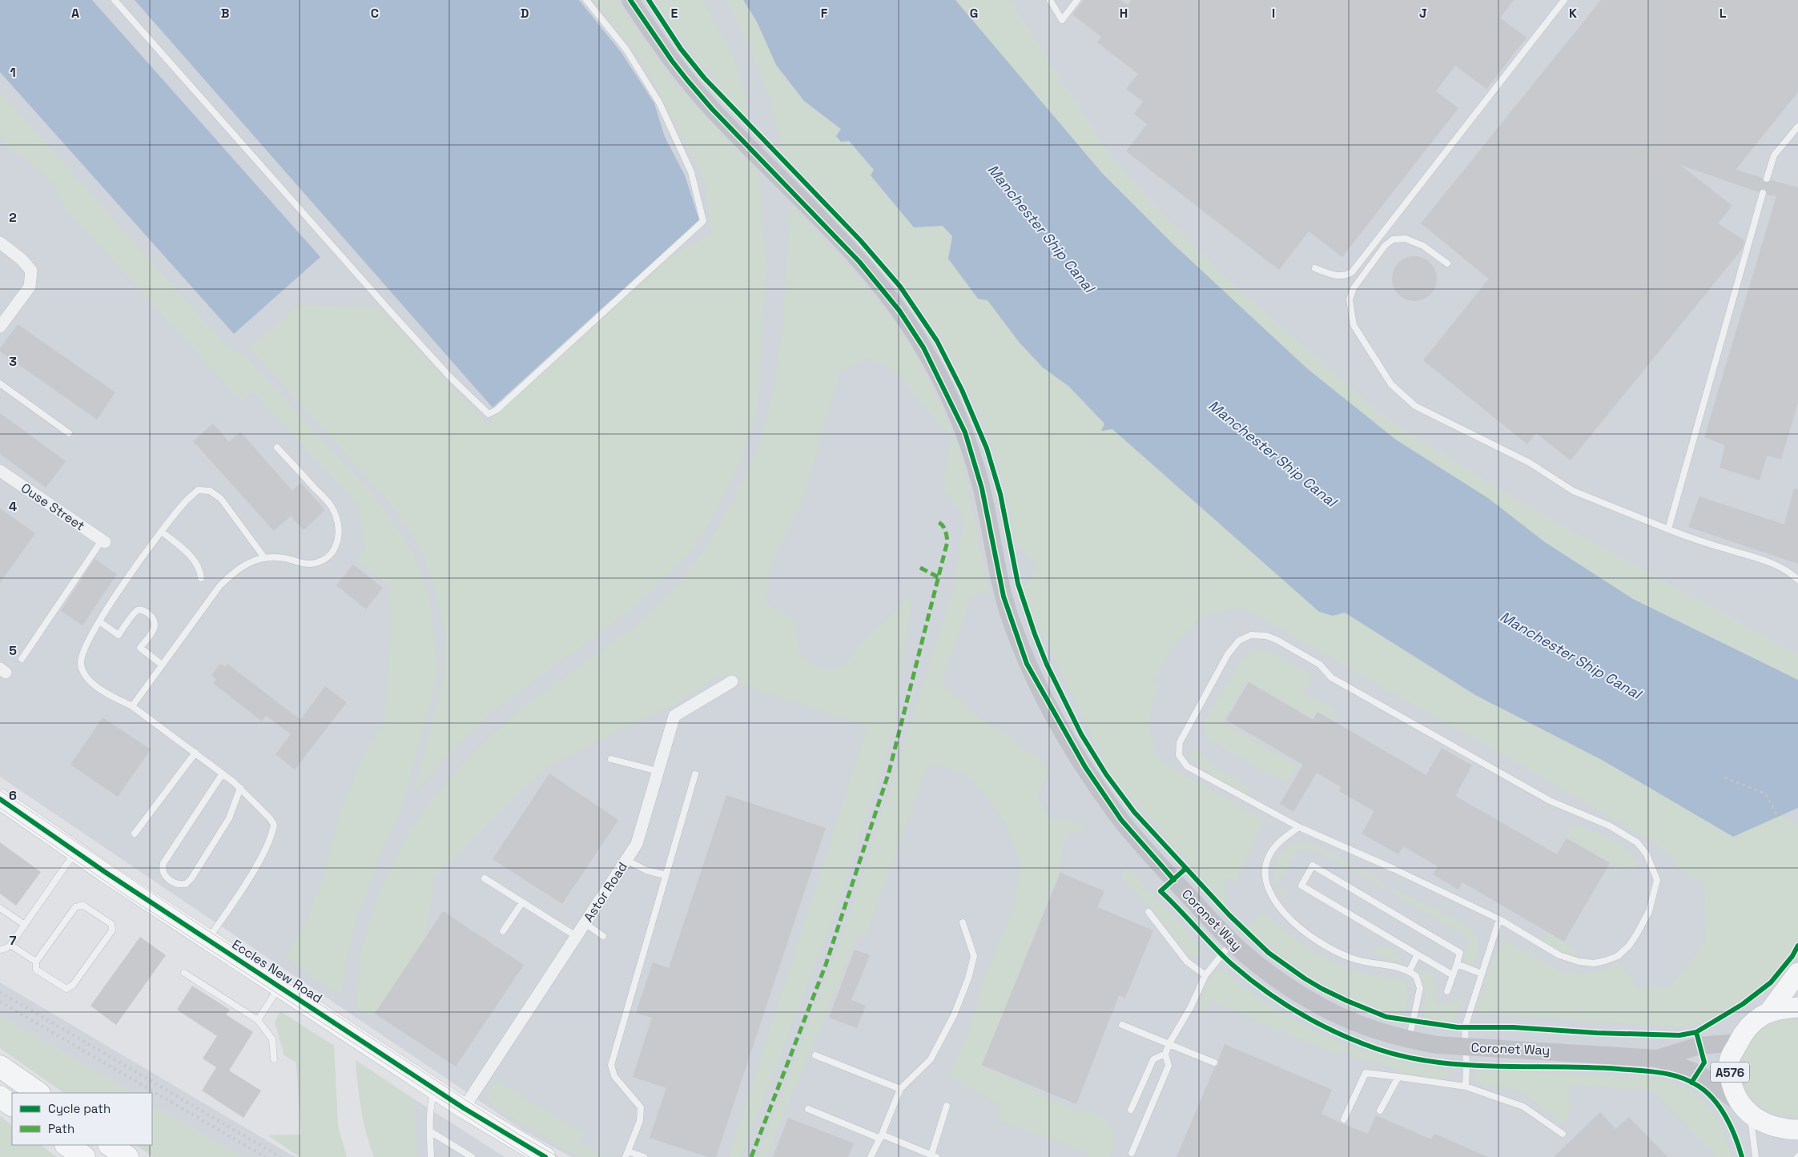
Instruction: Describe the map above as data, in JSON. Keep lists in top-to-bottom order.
{
  "streets": {
    "main road": ["Eccles New Road", "A576"],
    "street": ["Ouse Street", "Astor Road", "Coronet Way"]
  },
  "crossings": [
    ["Astor Road", "Eccles New Road"]
  ],
  "water": ["Manchester Ship Canal"],
  "legend": ["Cycle path", "Path"],
  "grid": {
    "columns": [
      "A",
      "B",
      "C",
      "D",
      "E",
      "F",
      "G",
      "H",
      "I",
      "J",
      "K",
      "L"
    ],
    "rows": [
      "1",
      "2",
      "3",
      "4",
      "5",
      "6",
      "7"
    ]
  }
}
